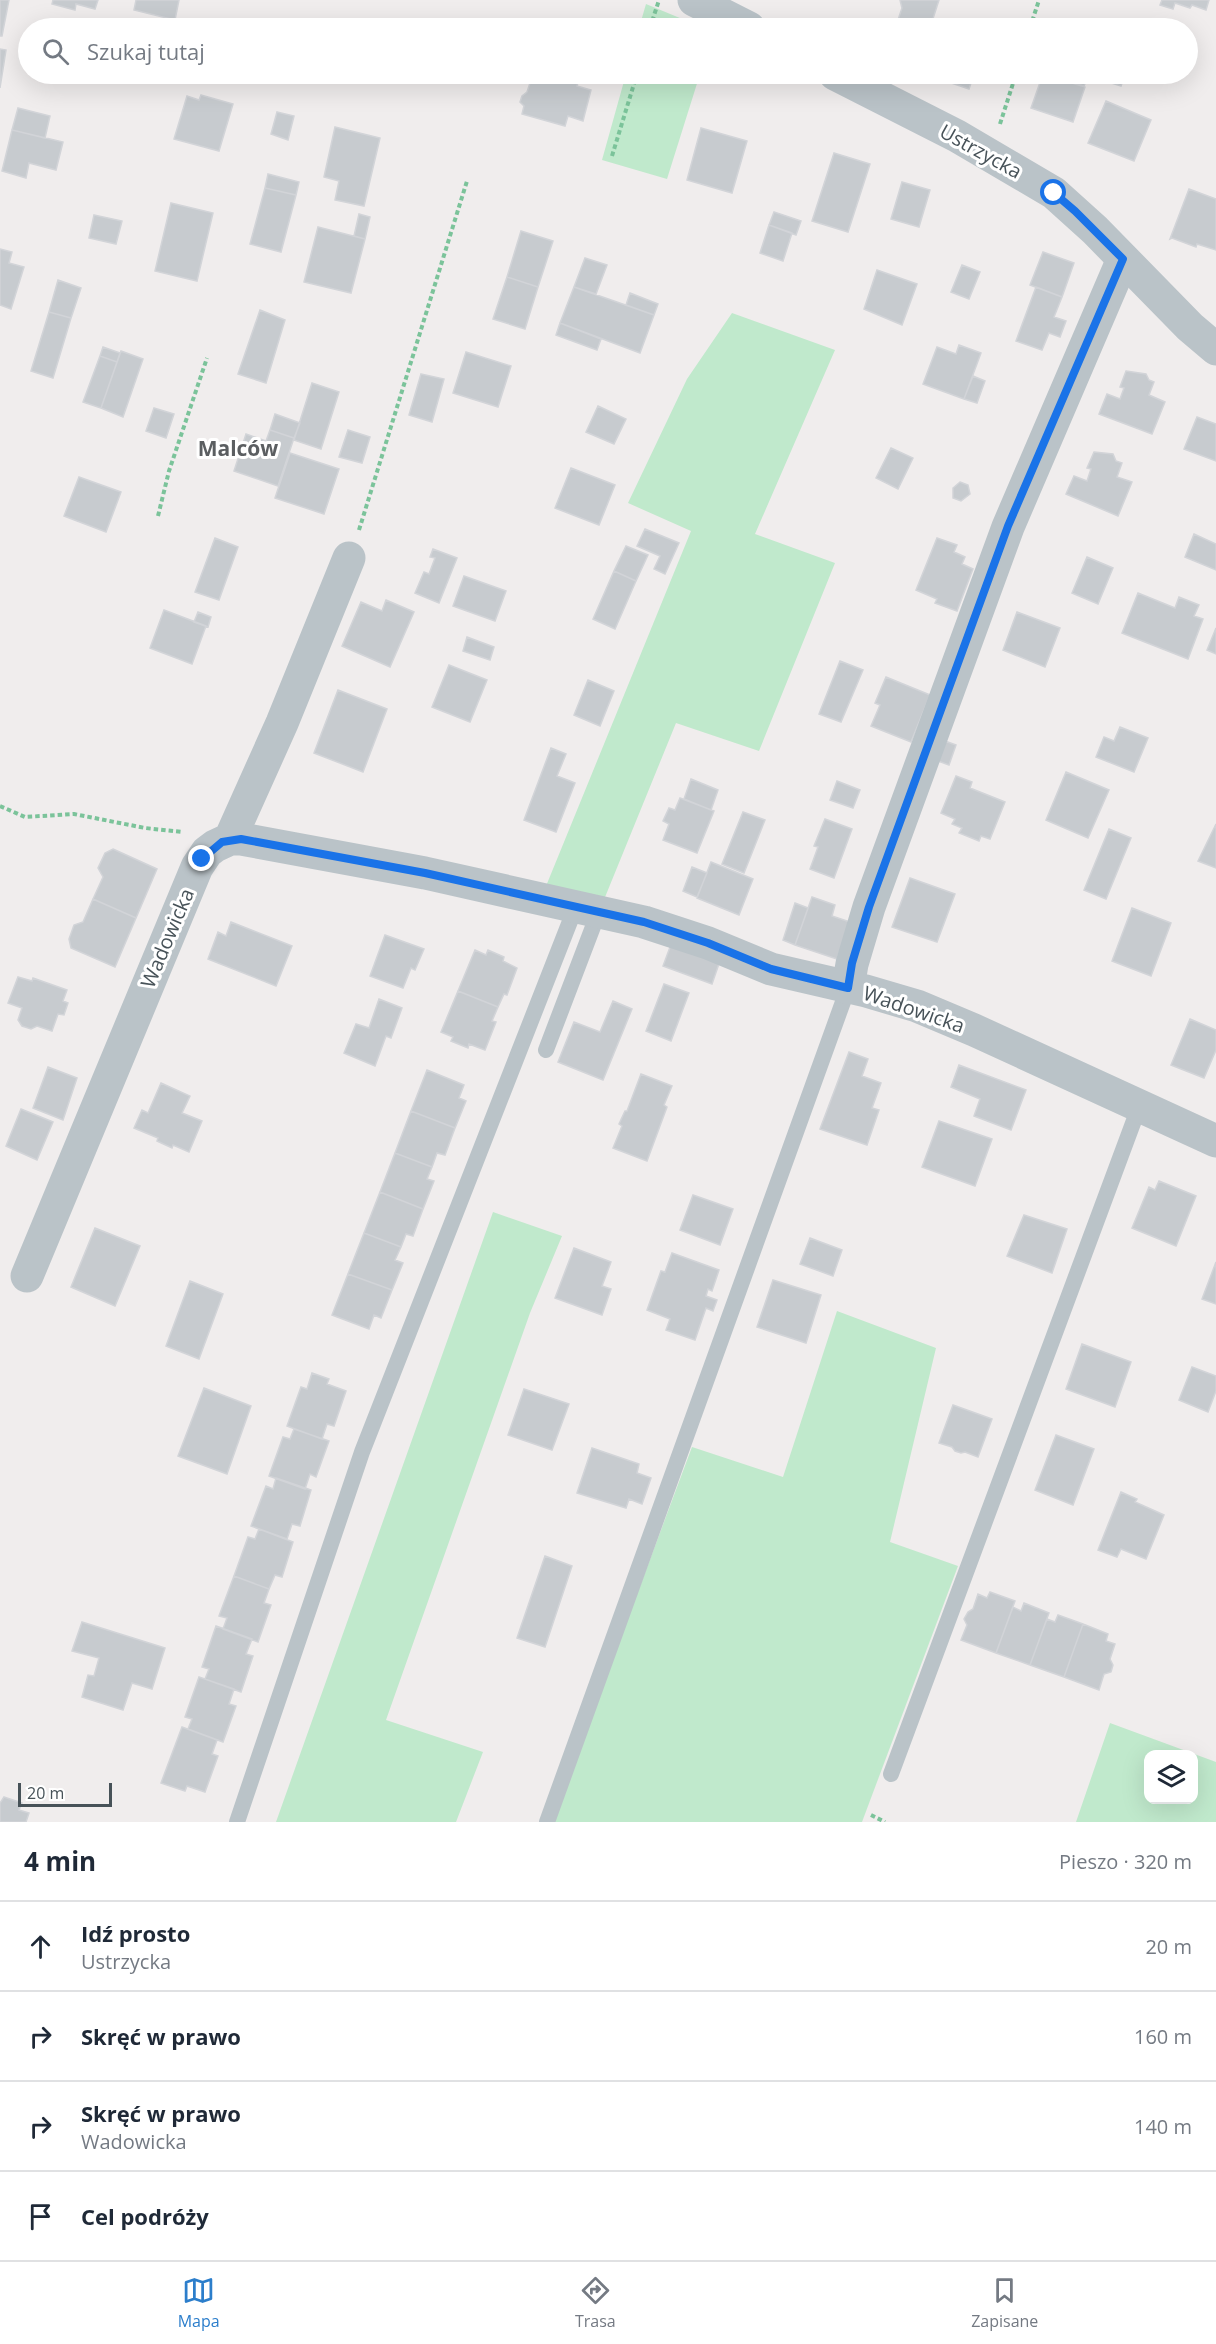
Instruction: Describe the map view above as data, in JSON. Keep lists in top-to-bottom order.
{
  "streets": {
    "street": ["Ustrzycka", "Wadowicka"]
  },
  "districts": ["Malców"],
  "scale_bar": "20 m",
  "page": {
    "search": "Szukaj tutaj",
    "scale": "20 m",
    "heading": ["4 min", "Pieszo · 320 m"],
    "list": [
      ["Idź prosto", "Ustrzycka", "20 m"],
      ["Skręć w prawo", "160 m"],
      ["Skręć w prawo", "Wadowicka", "140 m"],
      "Cel podróży"
    ],
    "nav": ["Mapa", "Trasa", "Zapisane"]
  }
}
